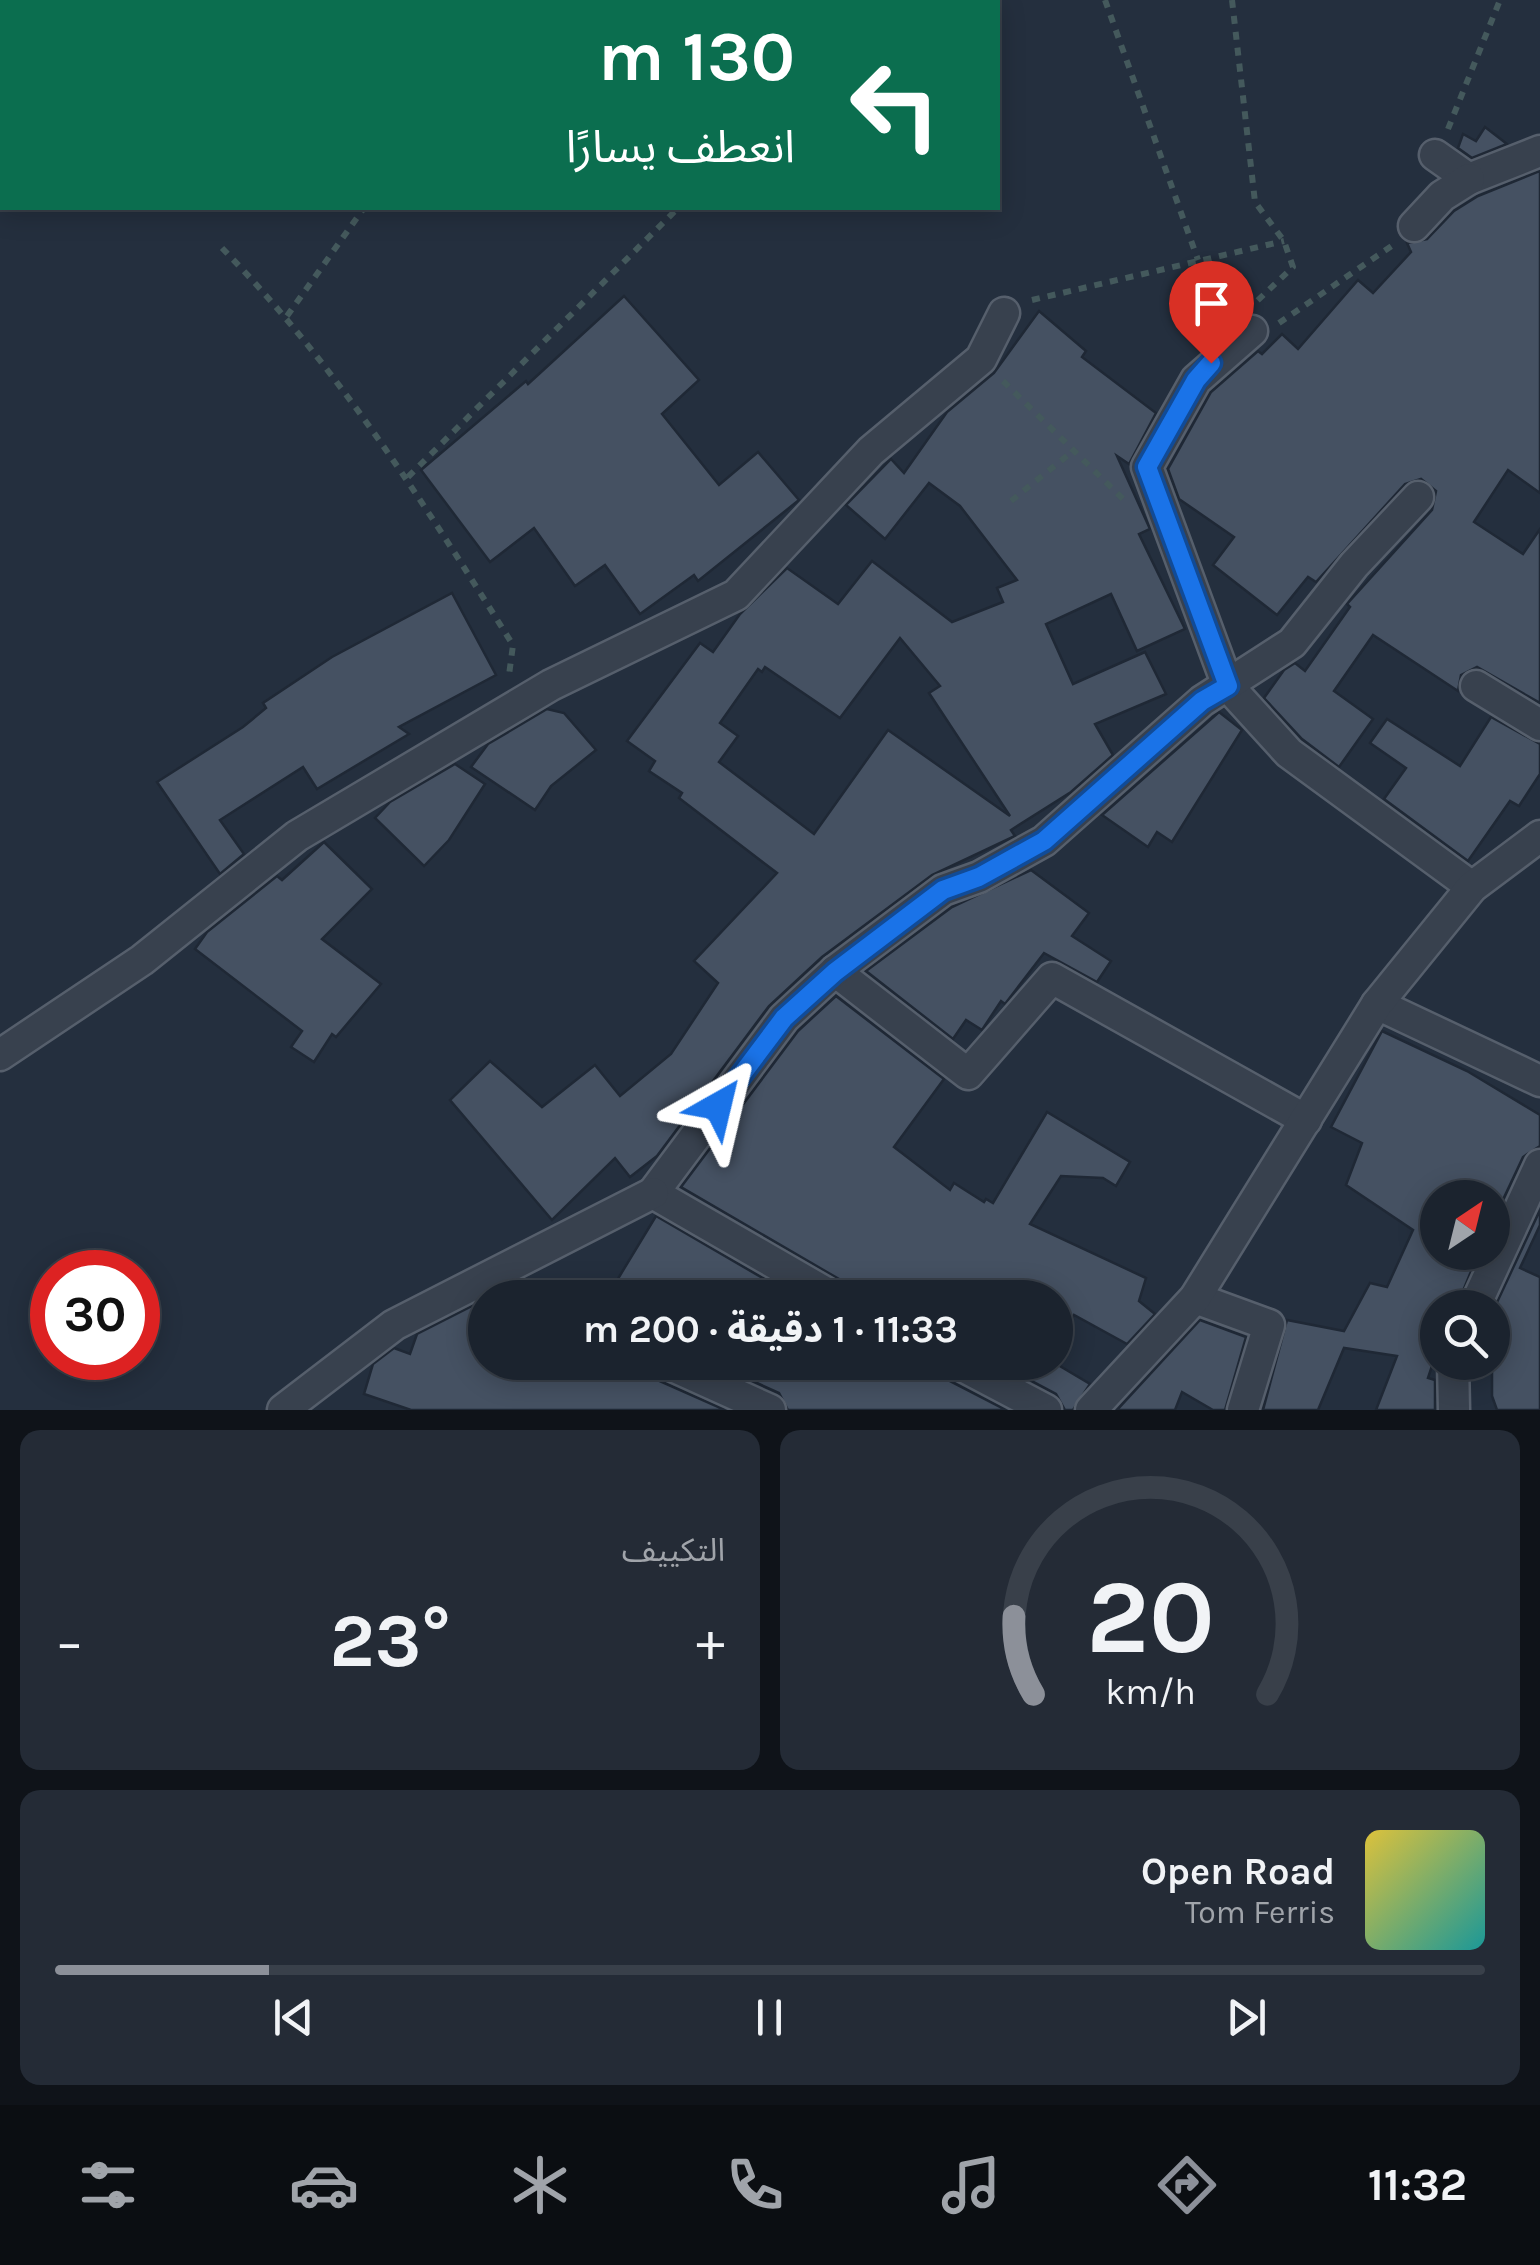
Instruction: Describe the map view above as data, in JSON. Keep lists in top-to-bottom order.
{
  "north": "top right",
  "page": {
    "turn": ["130 m", "انعطف يسارًا"],
    "limit": "30",
    "trip": "11:33 · 1 دقيقة · 200 m",
    "tile": "التكييف",
    "heat": ["−", "23°", "+"],
    "song": ["Open Road", "Tom Ferris"],
    "tabs": "11:32",
    "gauge": ["20", "km/h"]
  }
}
